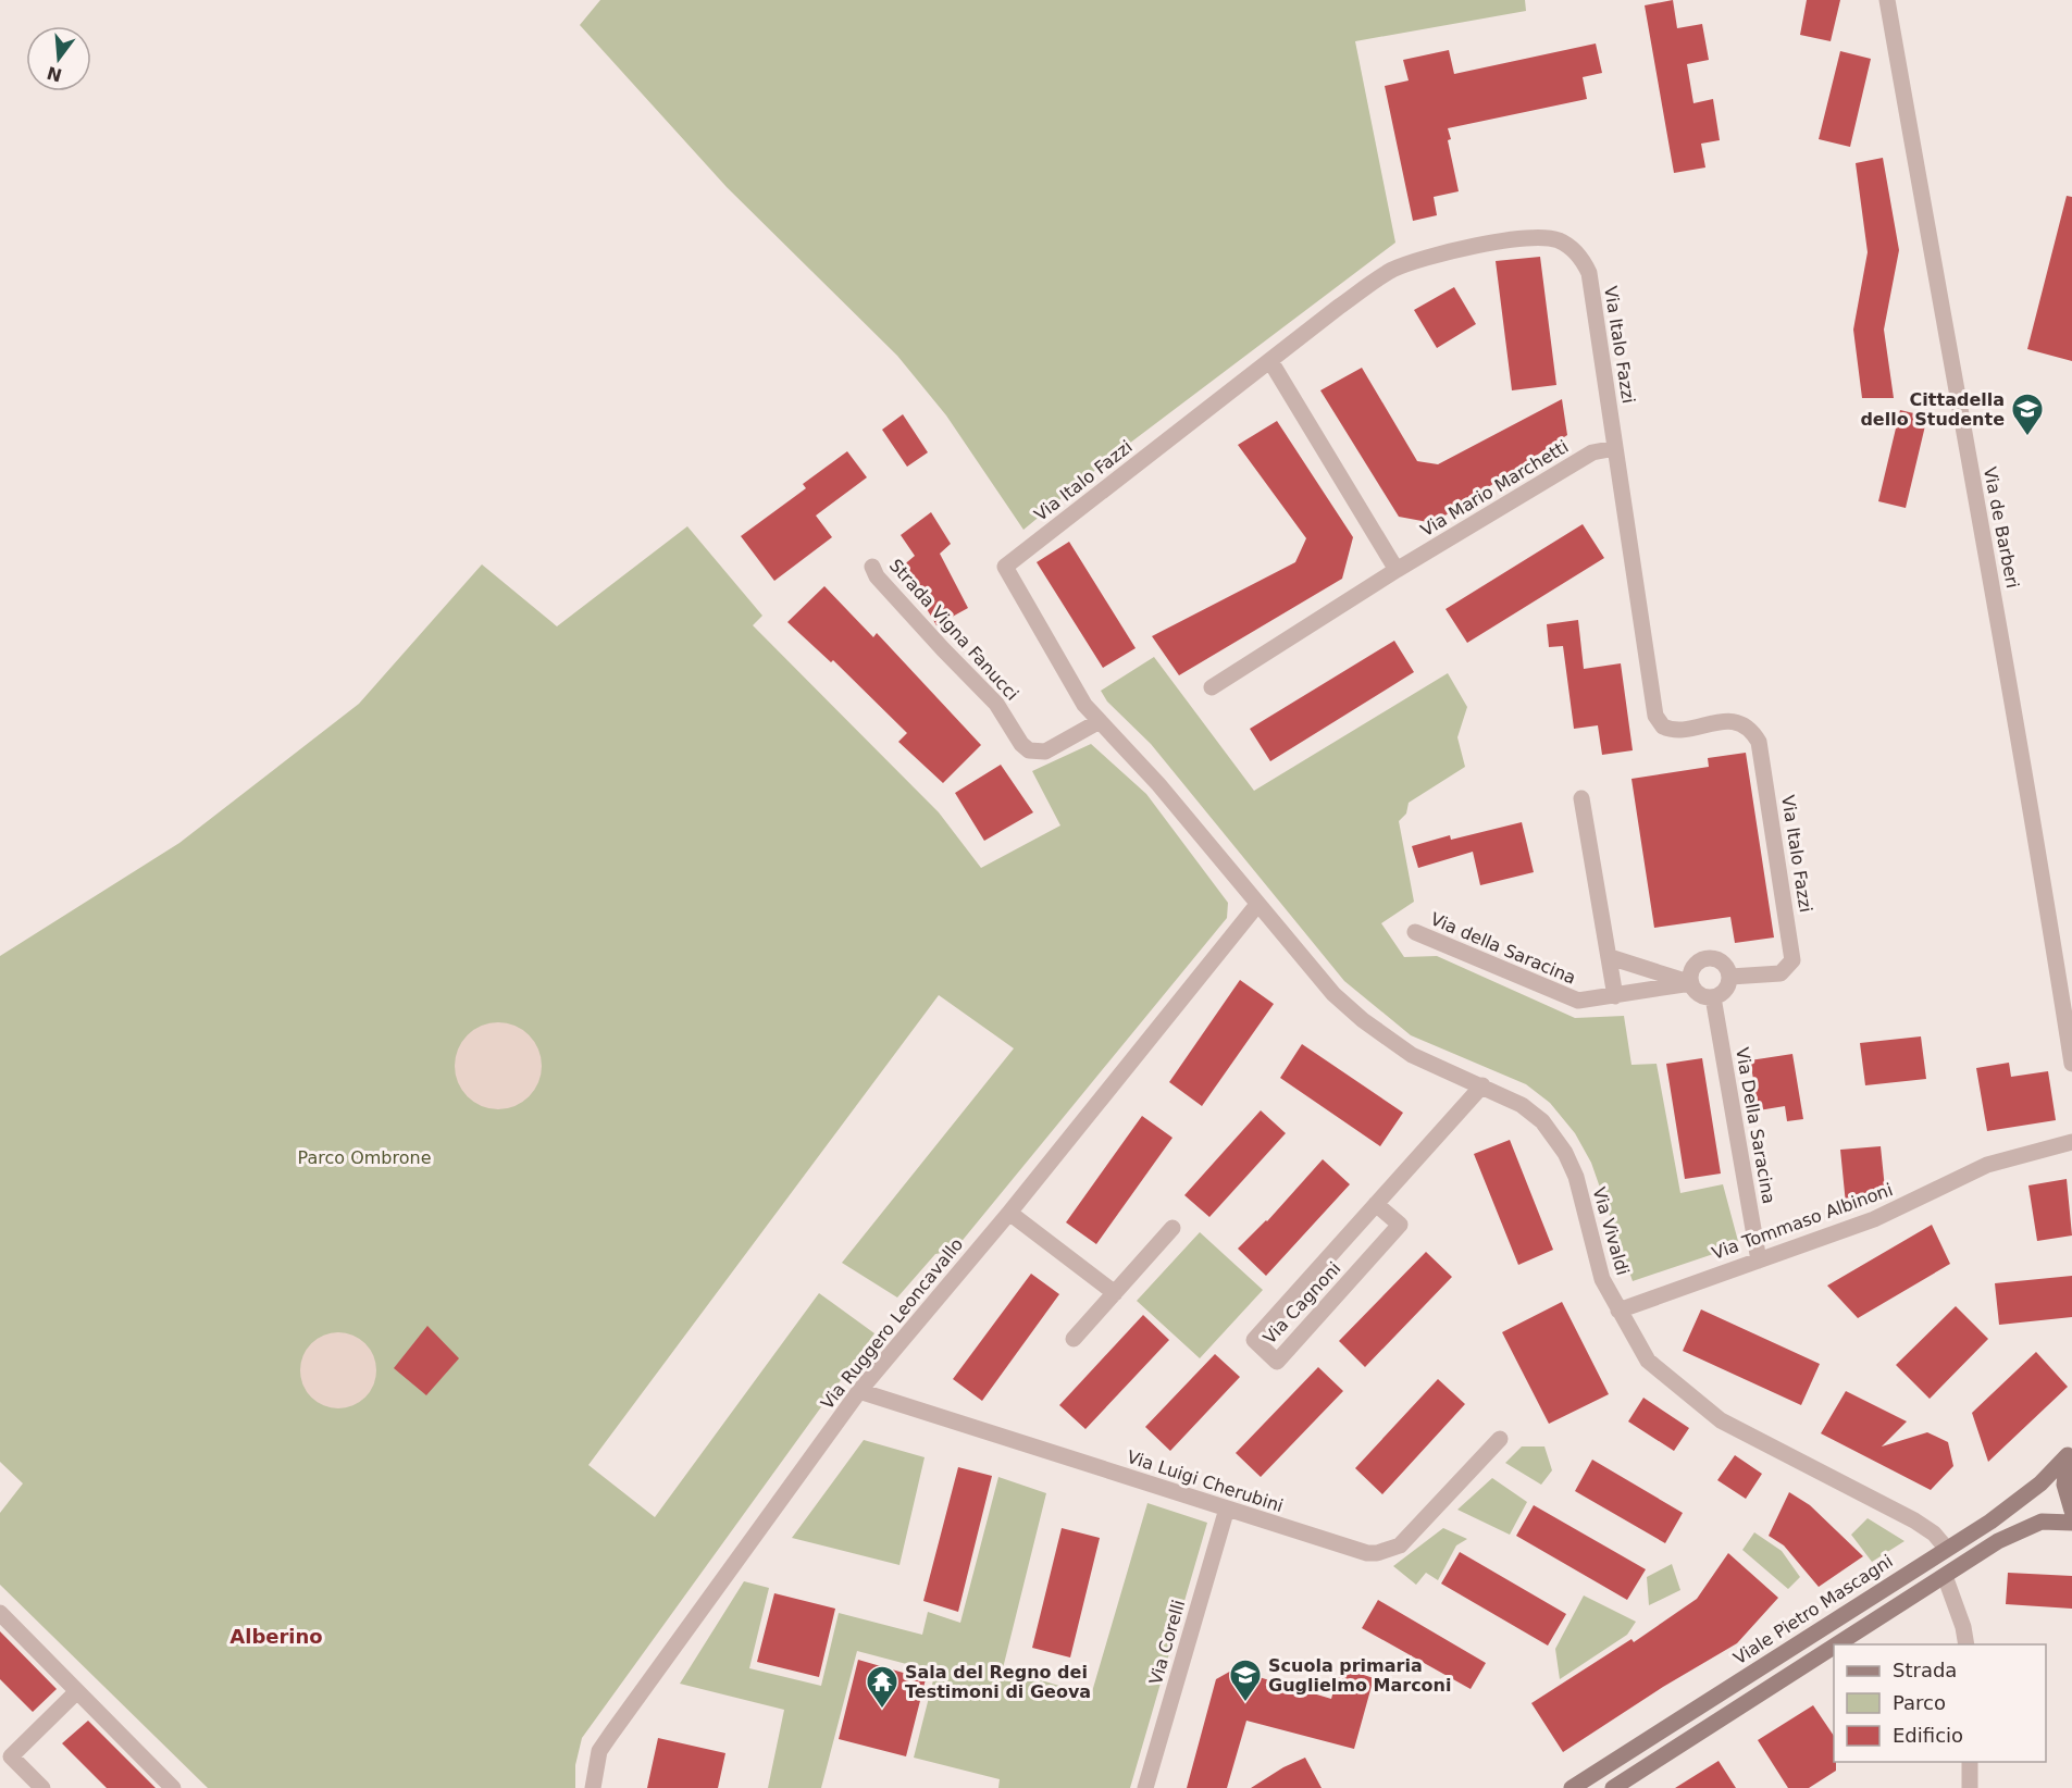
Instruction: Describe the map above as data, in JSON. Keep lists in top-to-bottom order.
{
  "streets": {
    "main road": ["Viale Pietro Mascagni"],
    "street": [
      "Via Italo Fazzi",
      "Via Mario Marchetti",
      "Via de Barberi",
      "Strada Vigna Fanucci",
      "Via della Saracina",
      "Via Della Saracina",
      "Via Tommaso Albinoni",
      "Via Vivaldi",
      "Via Cagnoni",
      "Via Ruggero Leoncavallo",
      "Via Luigi Cherubini",
      "Via Corelli"
    ]
  },
  "crossings": [
    ["Via Italo Fazzi", "Via Mario Marchetti"],
    ["Via Italo Fazzi", "Strada Vigna Fanucci"],
    ["Via Italo Fazzi", "Via della Saracina"],
    ["Via Italo Fazzi", "Via Della Saracina"],
    ["Via della Saracina", "Via Della Saracina"],
    ["Via Della Saracina", "Via Tommaso Albinoni"],
    ["Via Tommaso Albinoni", "Via Vivaldi"],
    ["Via Vivaldi", "Via Cagnoni"],
    ["Via Vivaldi", "Via Ruggero Leoncavallo"],
    ["Via Vivaldi", "Viale Pietro Mascagni"],
    ["Via Ruggero Leoncavallo", "Via Luigi Cherubini"],
    ["Via Luigi Cherubini", "Via Corelli"]
  ],
  "districts": ["Alberino"],
  "parks": ["Parco Ombrone"],
  "places": {
    "school or university": ["Cittadella dello Studente", "Scuola primaria Guglielmo Marconi"],
    "temple": ["Sala del Regno dei Testimoni di Geova"]
  },
  "legend": ["Strada", "Parco", "Edificio"],
  "north": "bottom"
}
